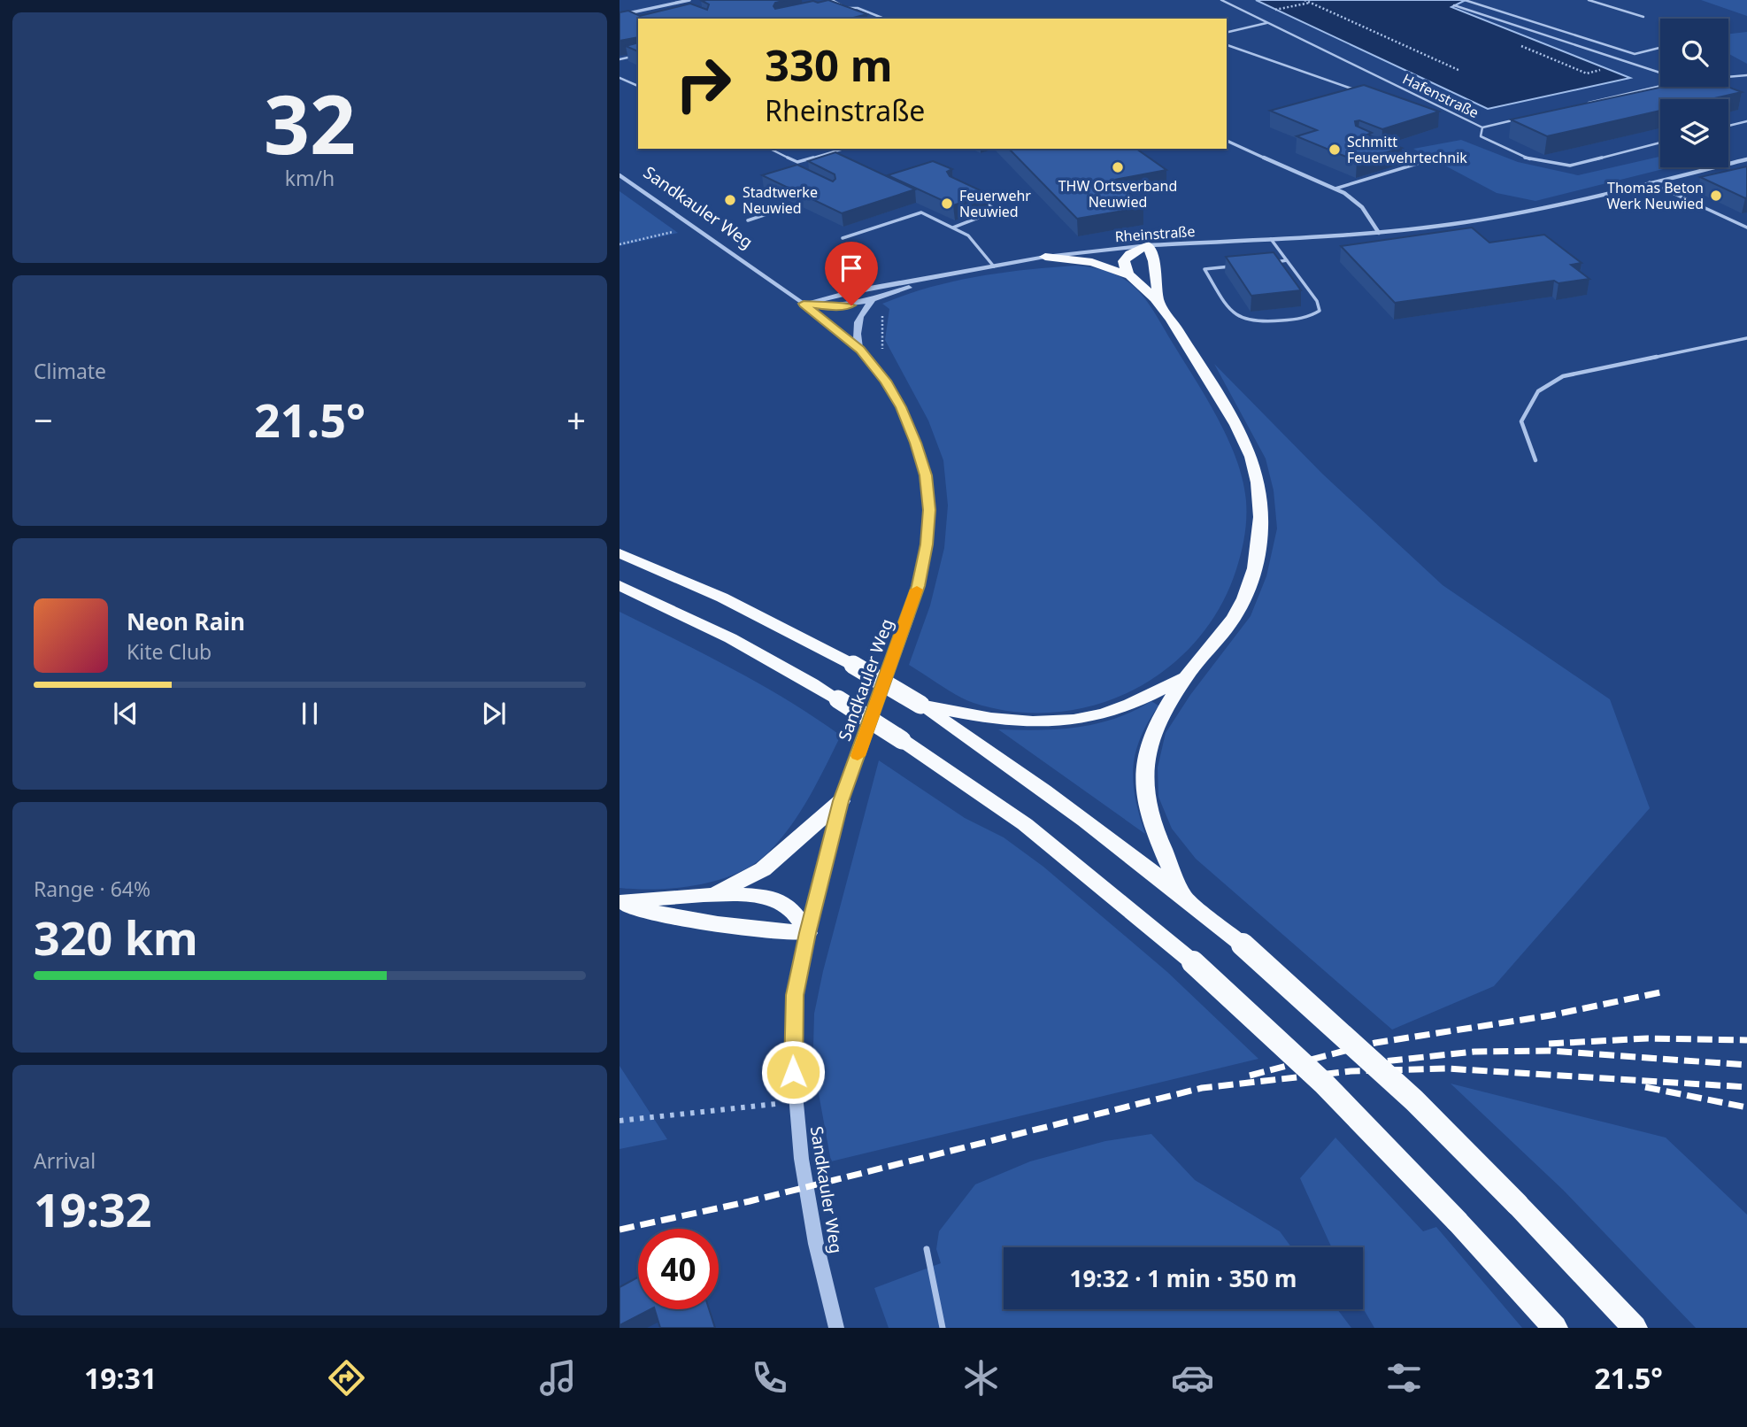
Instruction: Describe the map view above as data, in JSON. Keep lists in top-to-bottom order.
{
  "streets": {
    "street": ["Sandkauler Weg", "Rheinstraße"],
    "lane": ["Hafenstraße"]
  },
  "crossings": [
    ["Sandkauler Weg", "Rheinstraße"]
  ],
  "places": [
    "Schmitt Feuerwehrtechnik",
    "THW Ortsverband Neuwied",
    "Thomas Beton Werk Neuwied",
    "Stadtwerke Neuwied",
    "Feuerwehr Neuwied"
  ],
  "page": {
    "tile": [
      ["32", "km/h"],
      "Climate",
      ["Range · 64%", "320 km"],
      ["Arrival", "19:32"]
    ],
    "turn": ["330 m", "Rheinstraße"],
    "heat": ["−", "21.5°", "+"],
    "song": ["Neon Rain", "Kite Club"],
    "limit": "40",
    "trip": "19:32 · 1 min · 350 m",
    "tabs": ["19:31", "21.5°"]
  }
}
